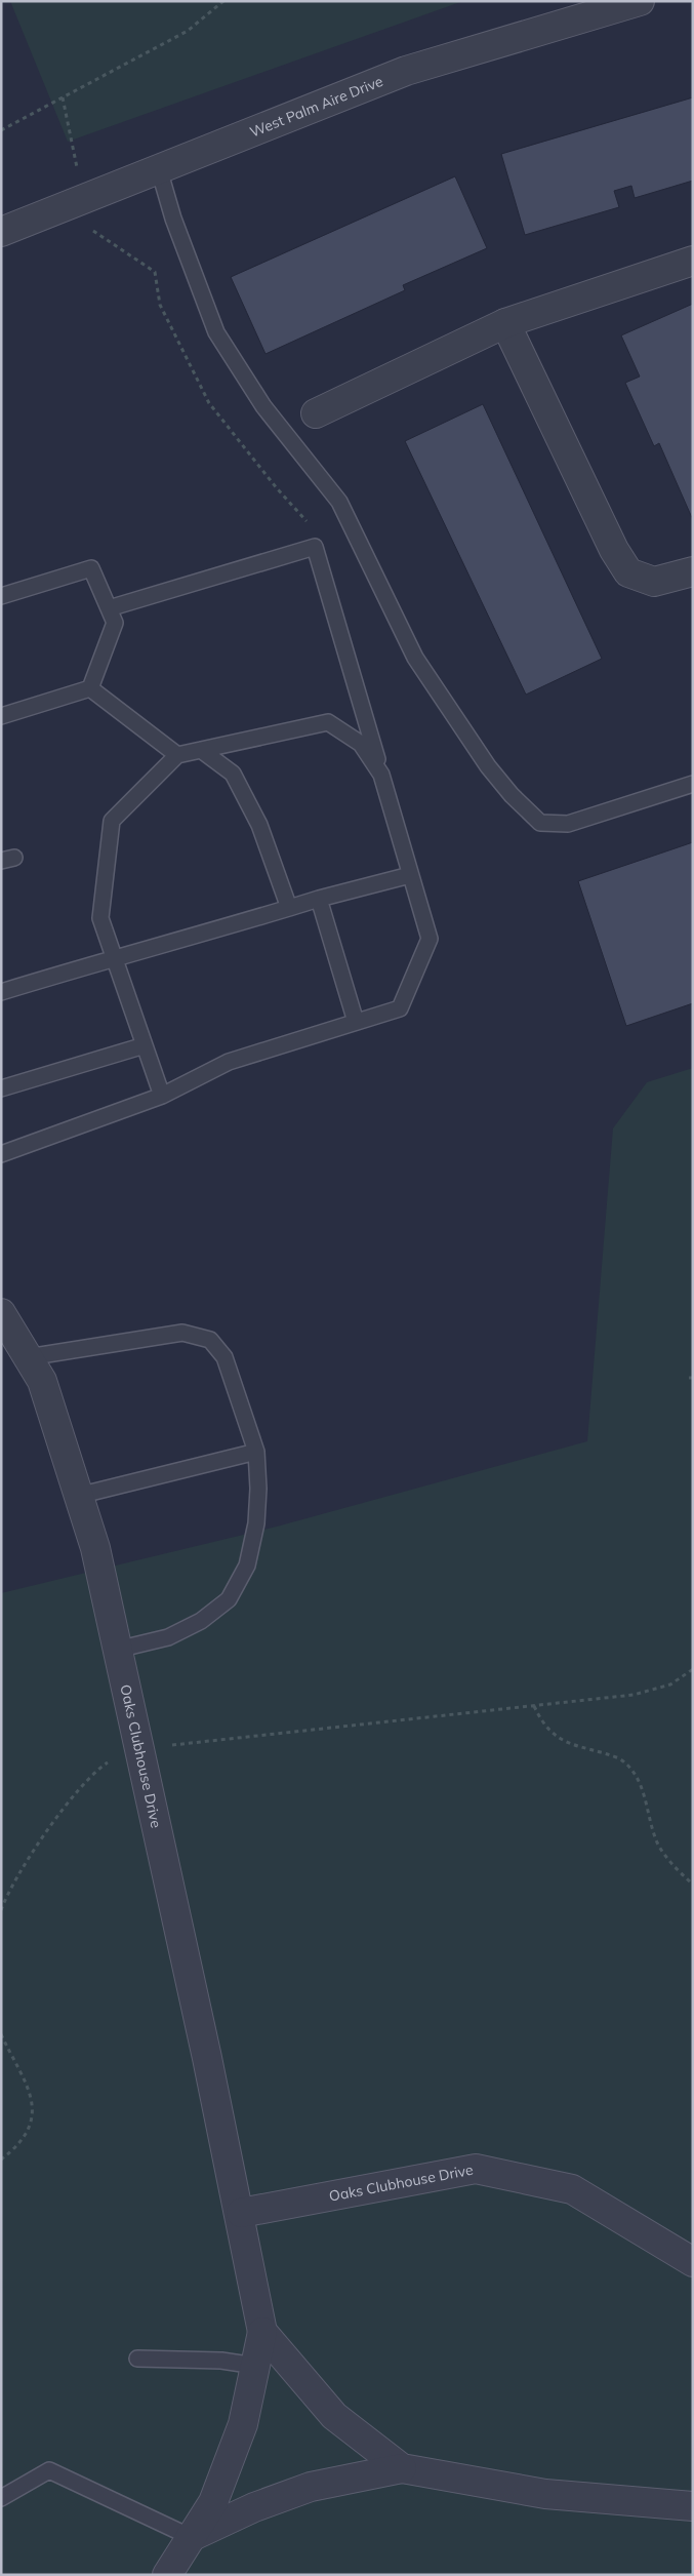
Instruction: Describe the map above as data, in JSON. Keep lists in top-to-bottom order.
{
  "streets": {
    "street": ["West Palm Aire Drive", "Oaks Clubhouse Drive"]
  }
}
